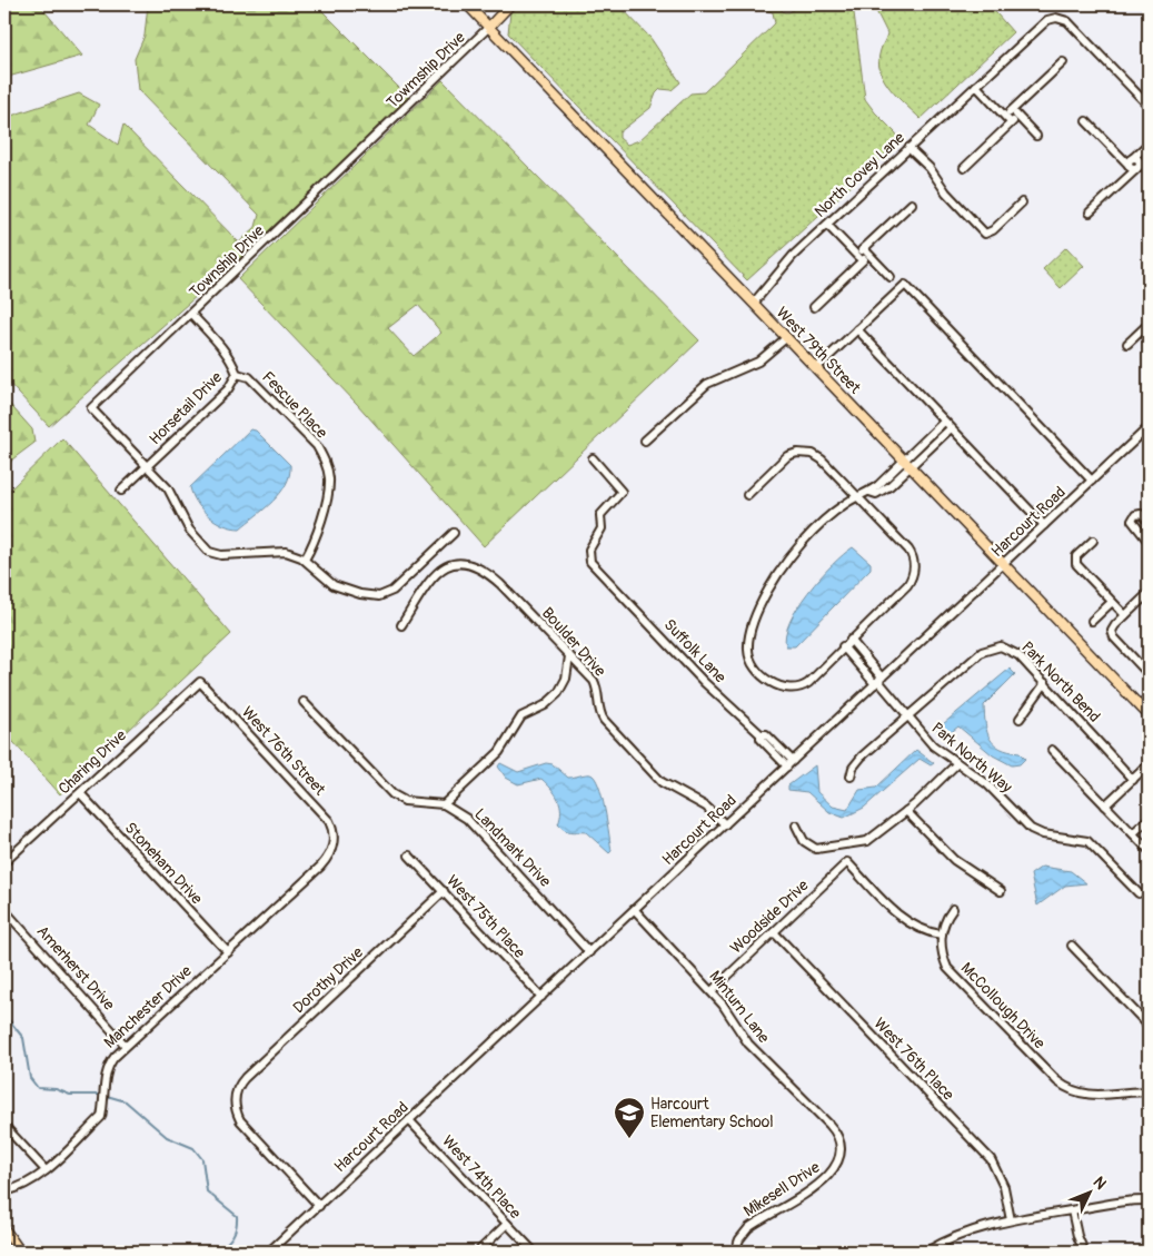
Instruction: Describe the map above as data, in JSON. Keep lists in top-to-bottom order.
{
  "streets": {
    "main road": ["West 79th Street"],
    "street": [
      "Towmship Drive",
      "North Covey Lane",
      "Township Drive",
      "Fescue Place",
      "Horsetail Drive",
      "Harcourt Road",
      "Boulder Drive",
      "Suffolk Lane",
      "Park North Bend",
      "West 76th Street",
      "Park North Way",
      "Charing Drive",
      "Landmark Drive",
      "Stoneham Drive",
      "West 75th Place",
      "Woodside Drive",
      "Amerherst Drive",
      "Dorothy Drive",
      "McCollough Drive",
      "Manchester Drive",
      "Minturn Lane",
      "West 76th Place",
      "West 74th Place",
      "Mikesell Drive"
    ]
  },
  "crossings": [
    ["Towmship Drive", "Township Drive"],
    ["Towmship Drive", "West 79th Street"],
    ["North Covey Lane", "West 79th Street"],
    ["Township Drive", "Horsetail Drive"],
    ["West 79th Street", "Harcourt Road"],
    ["Fescue Place", "Horsetail Drive"],
    ["Harcourt Road", "Boulder Drive"],
    ["Harcourt Road", "Suffolk Lane"],
    ["Harcourt Road", "Park North Way"],
    ["Harcourt Road", "Landmark Drive"],
    ["Harcourt Road", "West 75th Place"],
    ["Harcourt Road", "Dorothy Drive"],
    ["Harcourt Road", "Minturn Lane"],
    ["Harcourt Road", "West 74th Place"],
    ["Park North Bend", "Park North Way"],
    ["West 76th Street", "Charing Drive"],
    ["West 76th Street", "Manchester Drive"],
    ["Charing Drive", "Stoneham Drive"],
    ["Stoneham Drive", "Manchester Drive"],
    ["West 75th Place", "Dorothy Drive"],
    ["Woodside Drive", "McCollough Drive"],
    ["Woodside Drive", "Minturn Lane"],
    ["Woodside Drive", "West 76th Place"],
    ["Amerherst Drive", "Manchester Drive"],
    ["Minturn Lane", "Mikesell Drive"]
  ],
  "places": {
    "school or university": ["Harcourt Elementary School"]
  },
  "north": "top right"
}
